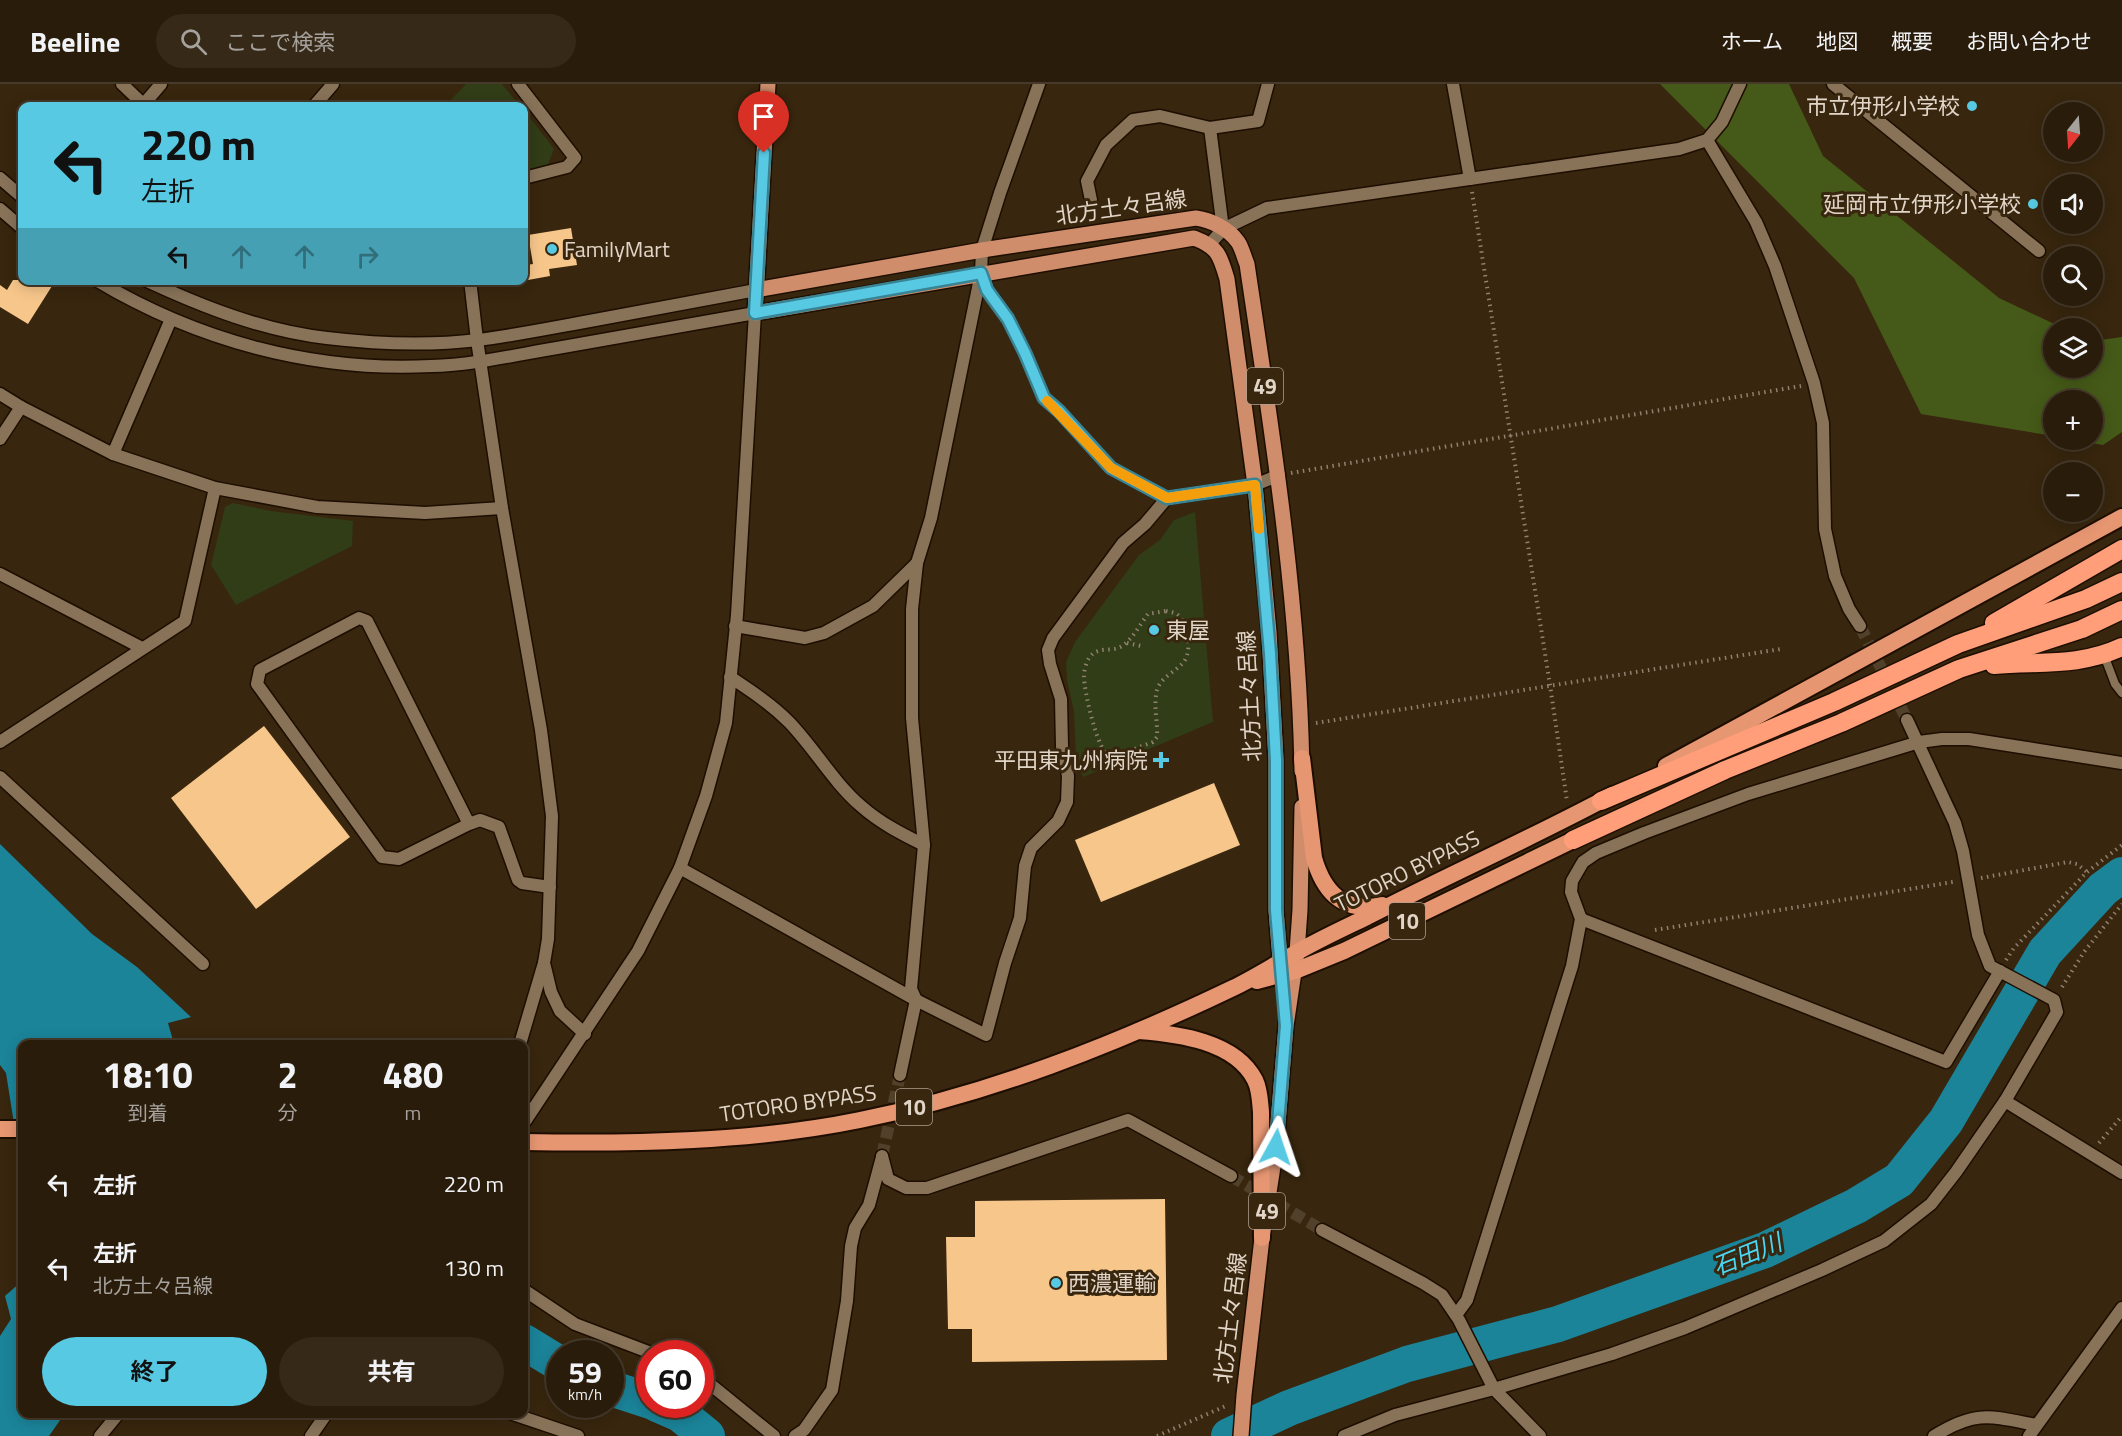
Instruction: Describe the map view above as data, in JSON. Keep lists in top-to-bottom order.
{
  "streets": {
    "highway": ["TOTORO BYPASS", "10"],
    "main road": ["北方土々呂線", "49"]
  },
  "crossings": [
    ["北方土々呂線", "49"],
    ["北方土々呂線", "TOTORO BYPASS"],
    ["49", "TOTORO BYPASS"]
  ],
  "water": ["石田川"],
  "places": {
    "other": [
      "市立伊形小学校",
      "延岡市立伊形小学校",
      "FamilyMart",
      "東屋",
      "西濃運輸"
    ],
    "health": ["平田東九州病院"]
  },
  "north": "bottom",
  "page": {
    "header": "Beeline",
    "search": "ここで検索",
    "nav": [
      "ホーム",
      "地図",
      "概要",
      "お問い合わせ"
    ],
    "map_buttons": ["+", "−"],
    "turn": ["220 m", "左折"],
    "eta": [
      "18:10",
      "到着",
      "2",
      "分",
      "480",
      "m"
    ],
    "list": [
      {
        "name": "左折",
        "value": "220 m"
      },
      {
        "name": "左折",
        "note": "北方土々呂線",
        "value": "130 m"
      }
    ],
    "buttons": ["終了", "共有"],
    "speed": "59 km/h",
    "limit": "60"
  }
}
